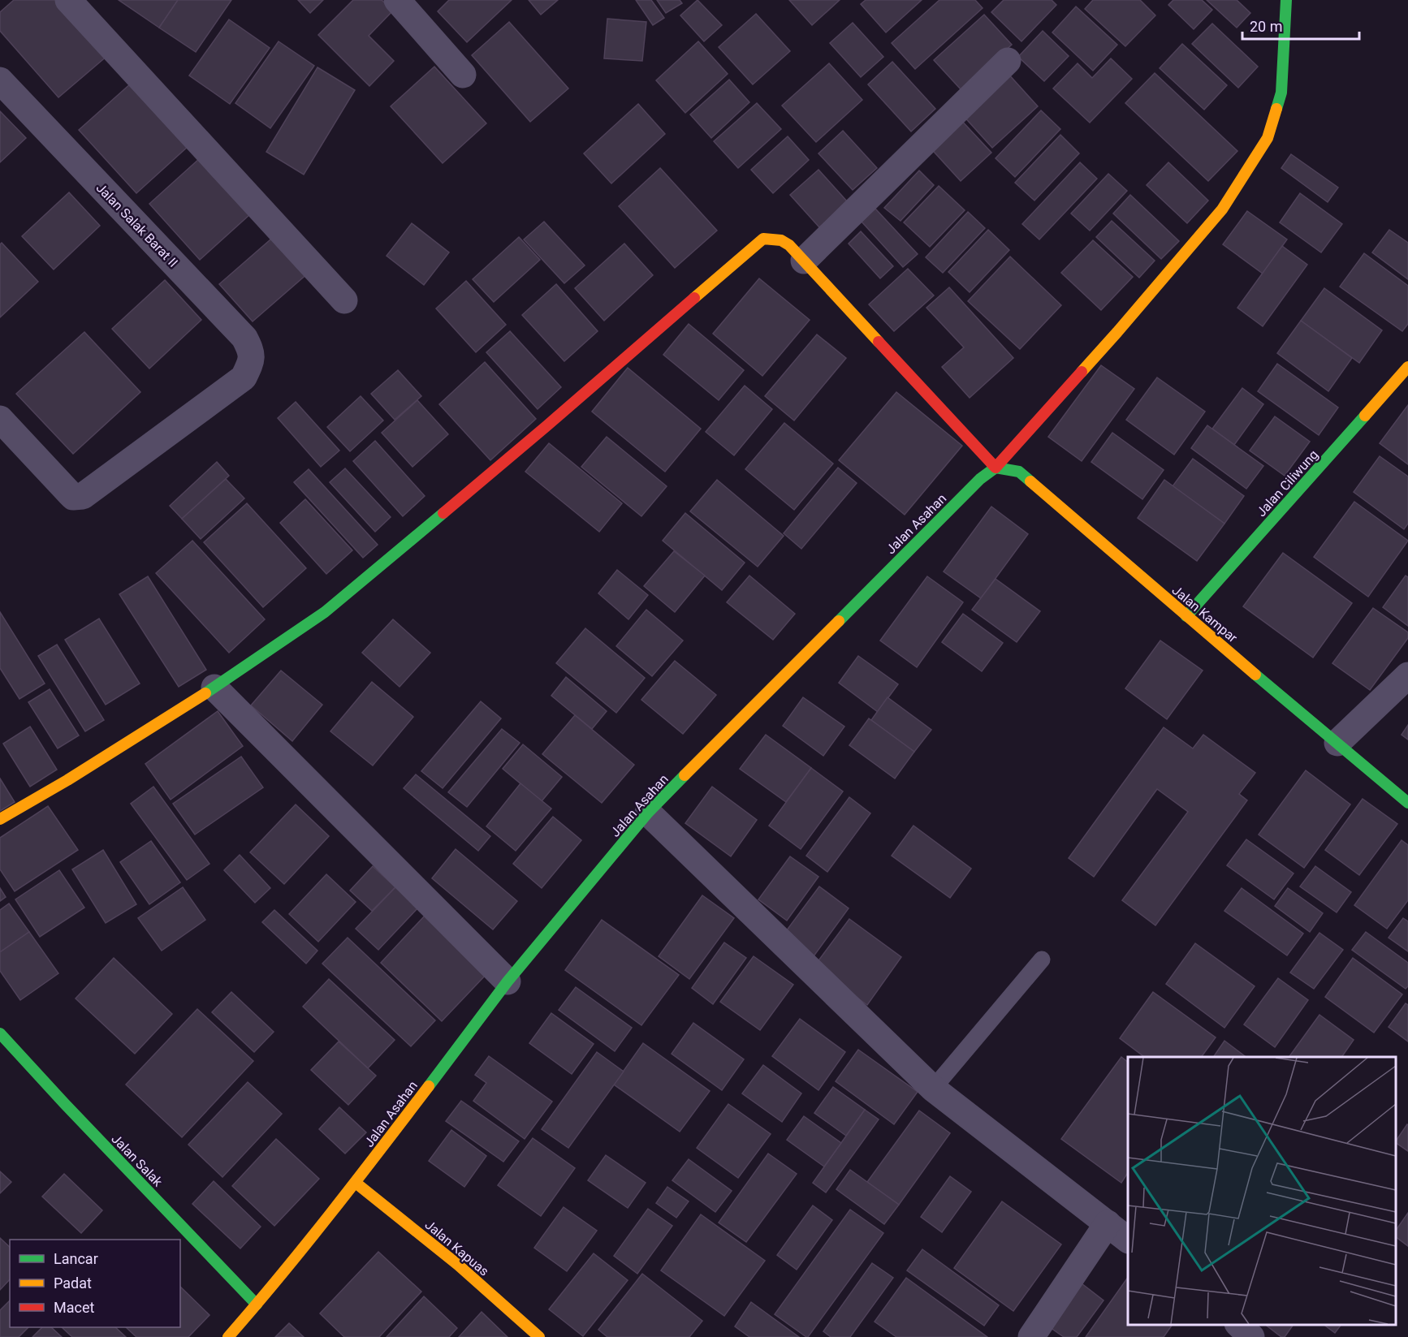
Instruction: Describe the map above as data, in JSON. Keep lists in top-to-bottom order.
{
  "streets": {
    "street": [
      "Jalan Salak Barat II",
      "Jalan Ciliwung",
      "Jalan Asahan",
      "Jalan Kampar",
      "Jalan Salak",
      "Jalan Kapuas"
    ]
  },
  "crossings": [
    ["Jalan Ciliwung", "Jalan Kampar"],
    ["Jalan Asahan", "Jalan Kampar"],
    ["Jalan Asahan", "Jalan Salak"],
    ["Jalan Asahan", "Jalan Kapuas"]
  ],
  "legend": ["Lancar", "Padat", "Macet"],
  "scale_bar": "20 m"
}
